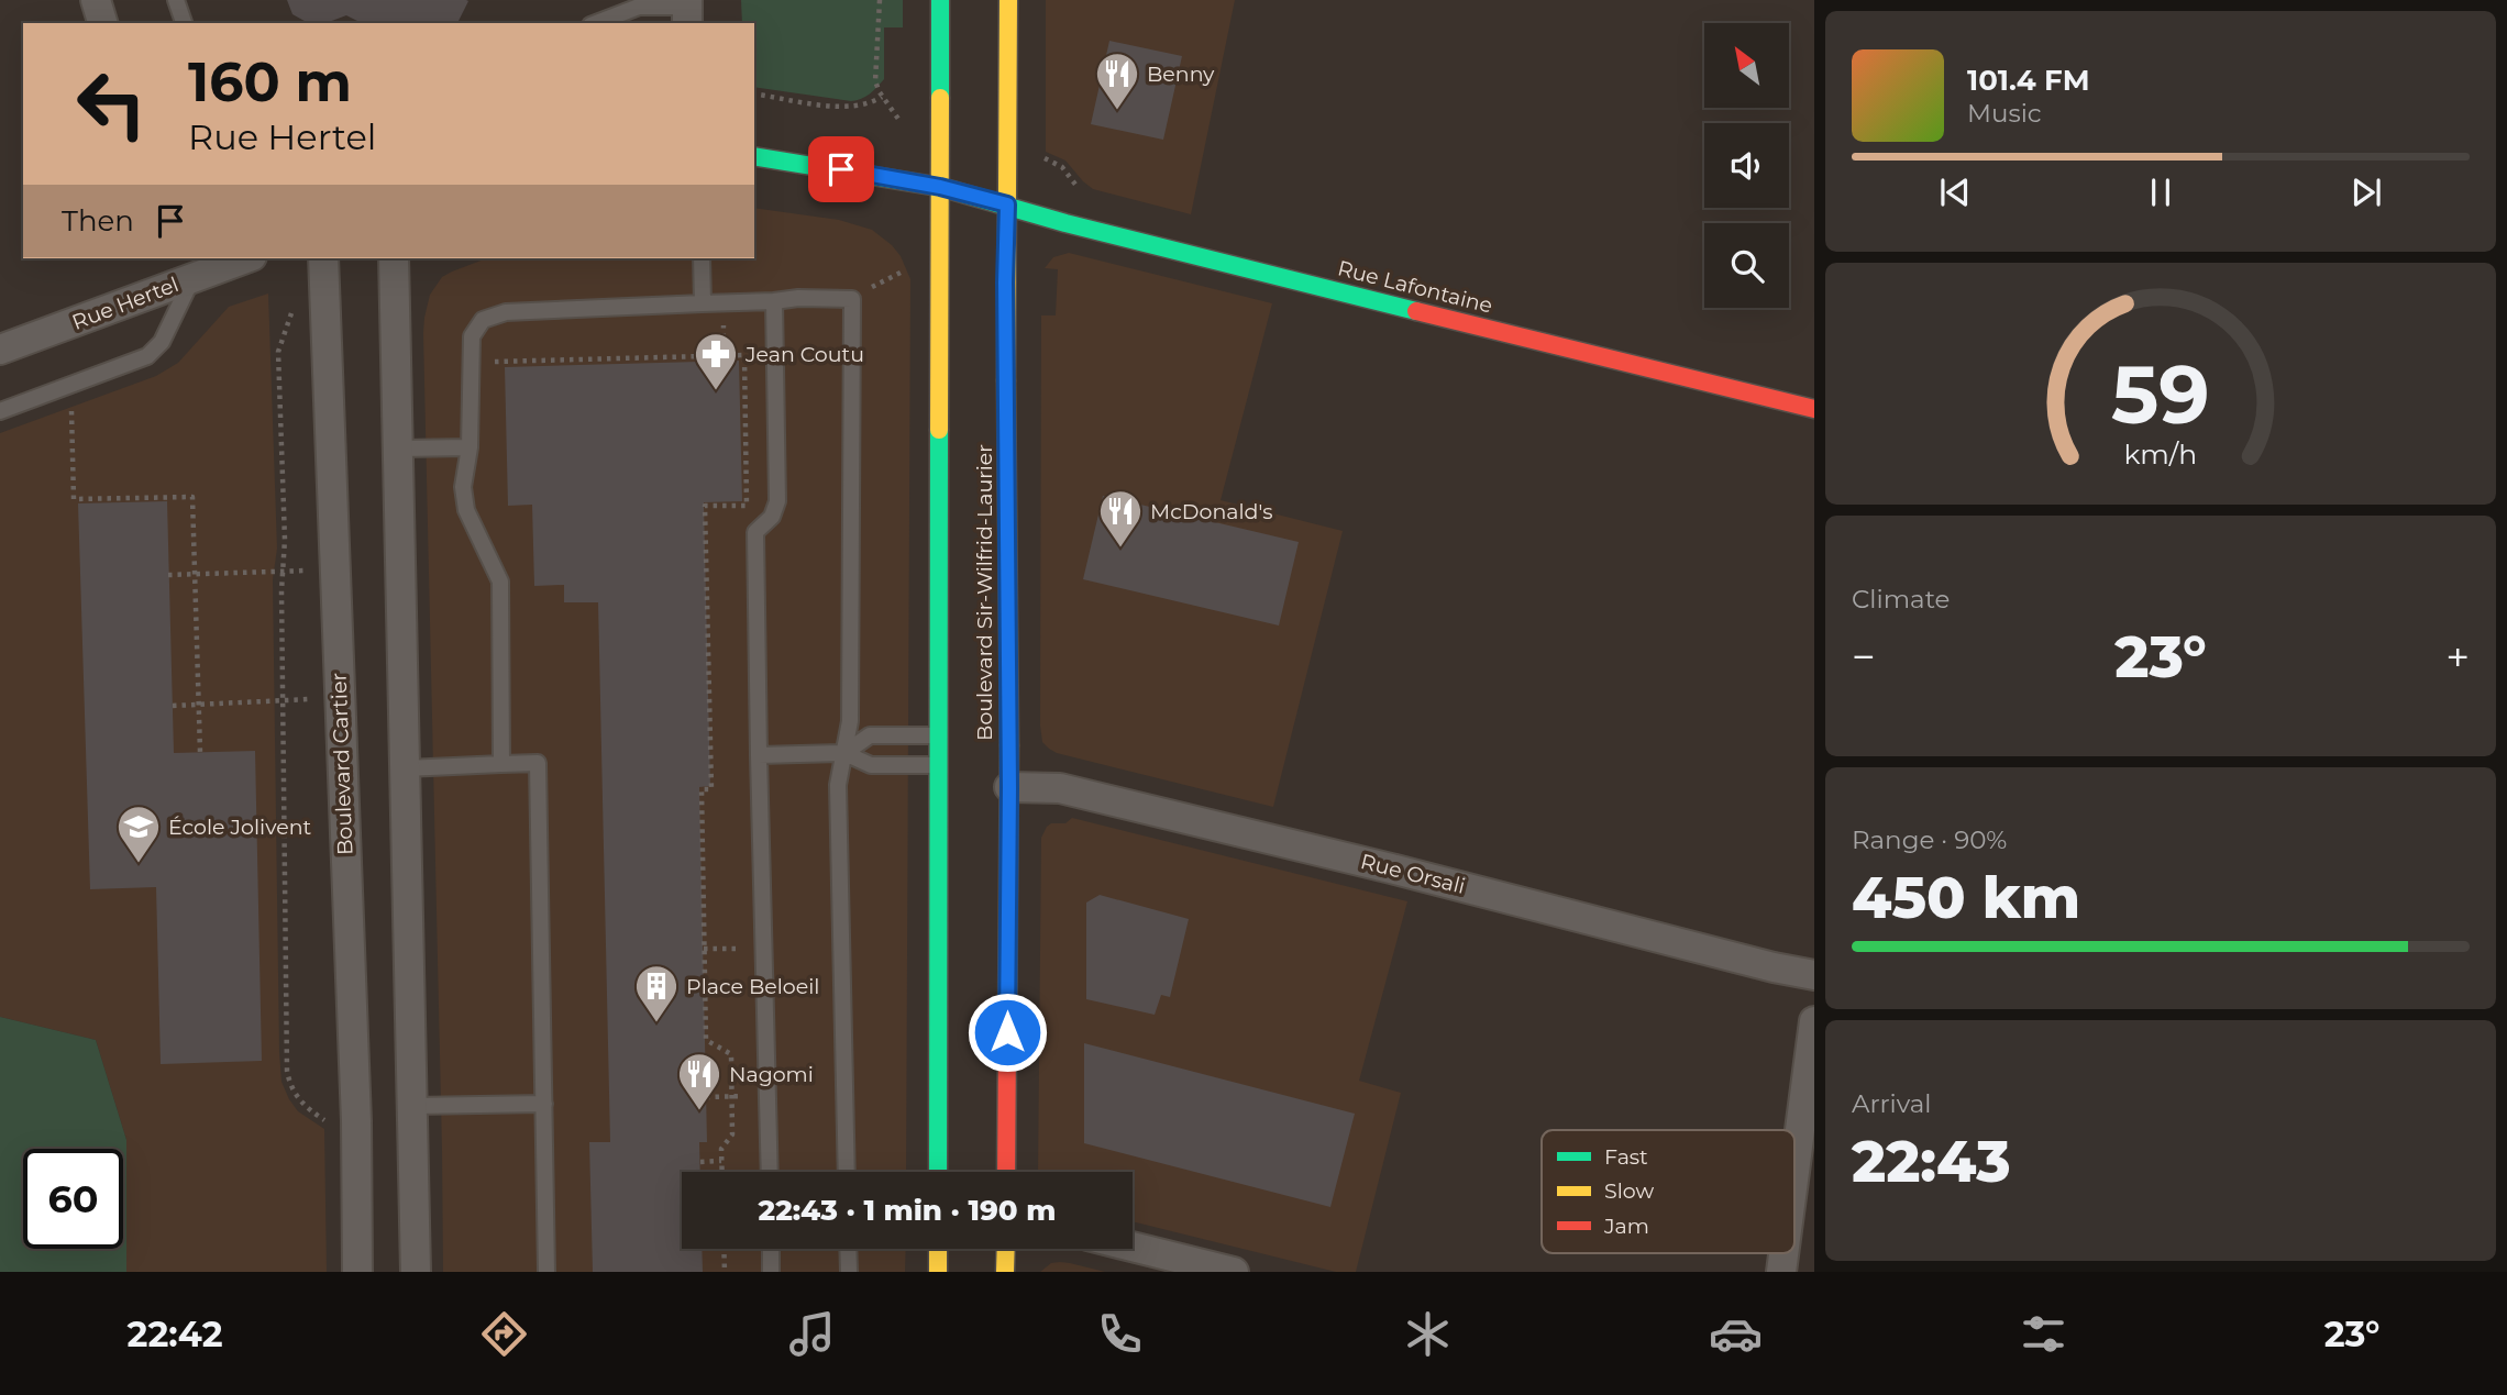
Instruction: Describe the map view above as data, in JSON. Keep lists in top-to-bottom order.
{
  "streets": {
    "main road": ["Rue Lafontaine", "Boulevard Sir-Wilfrid-Laurier"],
    "street": ["Rue Hertel", "Boulevard Cartier", "Rue Orsali"]
  },
  "crossings": [
    ["Rue Lafontaine", "Boulevard Sir-Wilfrid-Laurier"],
    ["Boulevard Sir-Wilfrid-Laurier", "Rue Orsali"]
  ],
  "places": {
    "restaurant": ["Benny", "McDonald's", "Nagomi"],
    "pharmacy": ["Jean Coutu"],
    "school or university": ["École Jolivent"],
    "building": ["Place Beloeil"]
  },
  "legend": ["Fast", "Slow", "Jam"],
  "north": "top left",
  "page": {
    "turn": ["160 m", "Rue Hertel"],
    "song": ["101.4 FM", "Music"],
    "then": "Then",
    "tile": [
      "Climate",
      ["Range · 90%", "450 km"],
      ["Arrival", "22:43"]
    ],
    "heat": ["−", "23°", "+"],
    "limit": "60",
    "trip": "22:43 · 1 min · 190 m",
    "tabs": ["22:42", "23°"],
    "gauge": ["59", "km/h"]
  }
}
